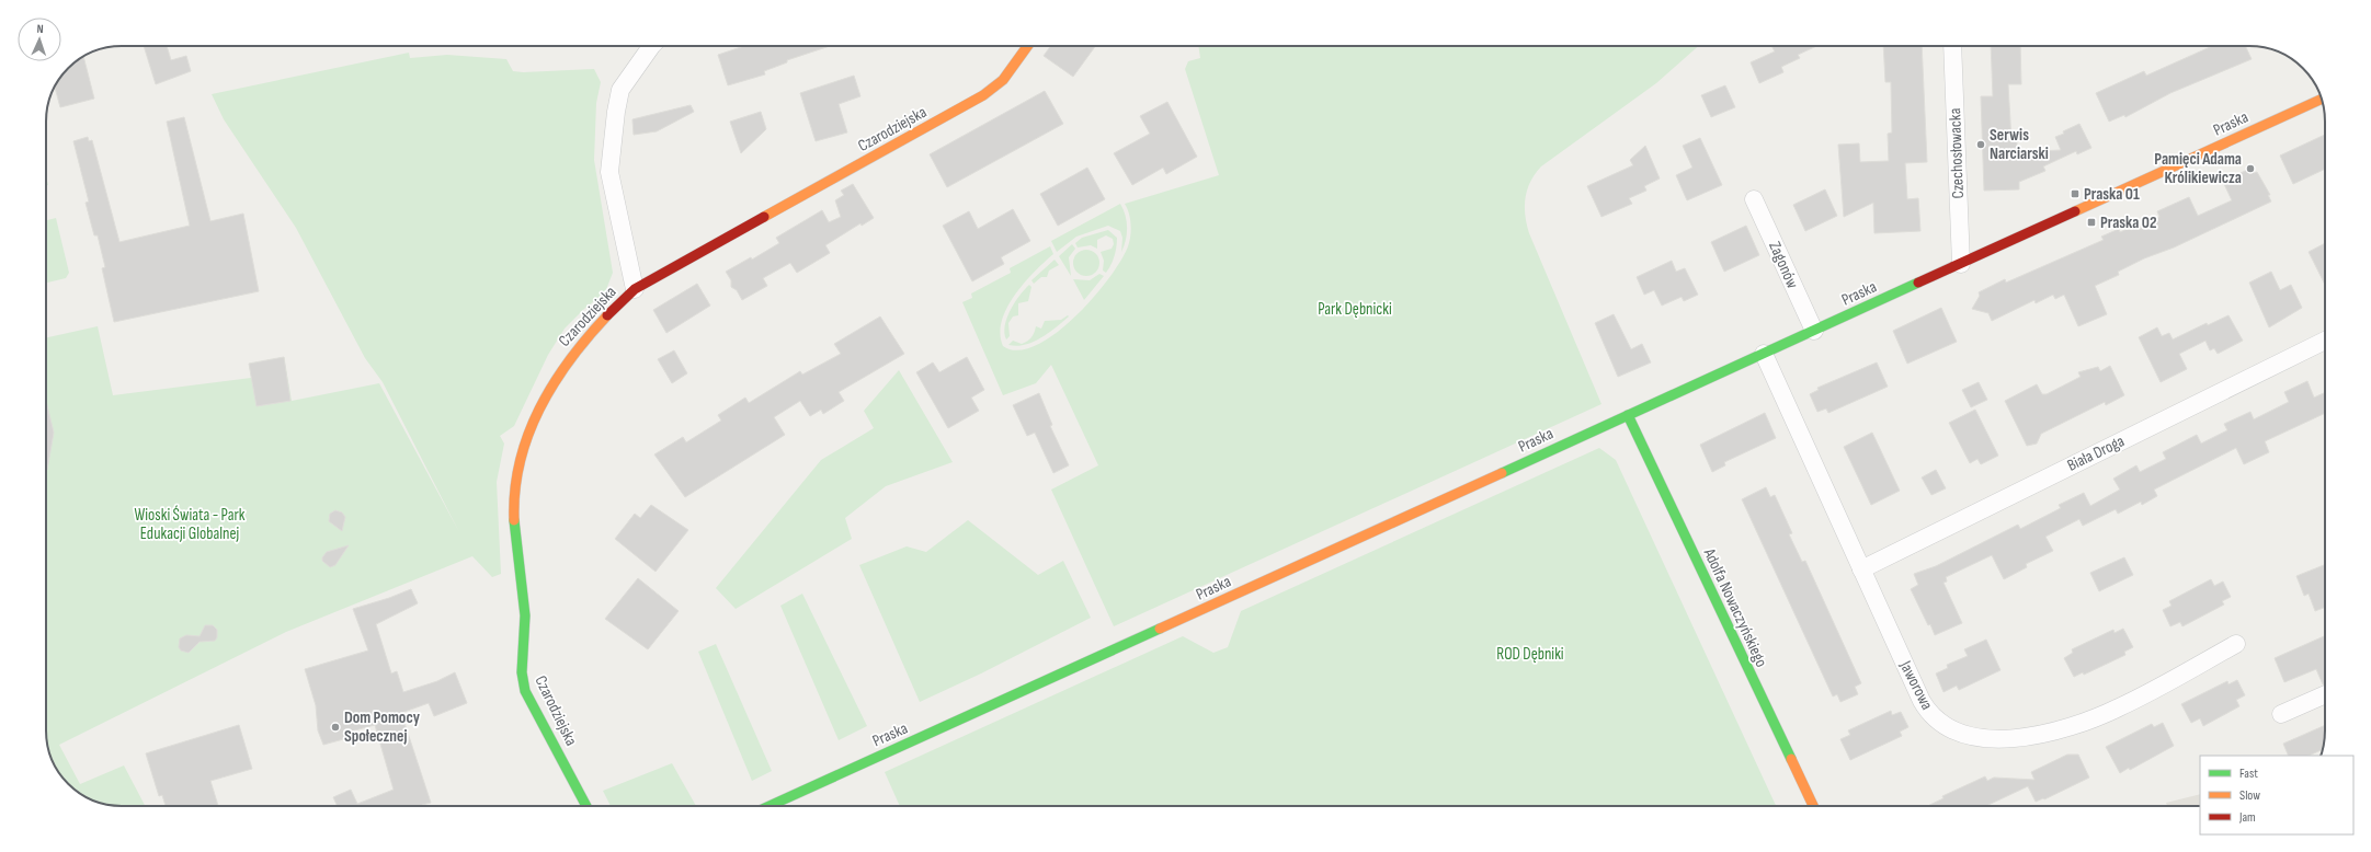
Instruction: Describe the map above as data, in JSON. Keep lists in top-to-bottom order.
{
  "streets": {
    "street": [
      "Praska",
      "Czarodziejska",
      "Czechosłowacka",
      "Zagonów",
      "Biała Droga",
      "Adolfa Nowaczyńskiego",
      "Jaworowa"
    ]
  },
  "crossings": [
    ["Praska", "Czechosłowacka"],
    ["Praska", "Zagonów"],
    ["Praska", "Adolfa Nowaczyńskiego"],
    ["Praska", "Jaworowa"],
    ["Biała Droga", "Jaworowa"]
  ],
  "parks": ["Park Dębnicki", "Wioski Świata - Park Edukacji Globalnej", "ROD Dębniki"],
  "places": {
    "other": ["Serwis Narciarski", "Pamięci Adama Królikiewicza", "Dom Pomocy Społecznej"],
    "transit": ["Praska 01", "Praska 02"]
  },
  "legend": ["Fast", "Slow", "Jam"],
  "north": "top"
}
